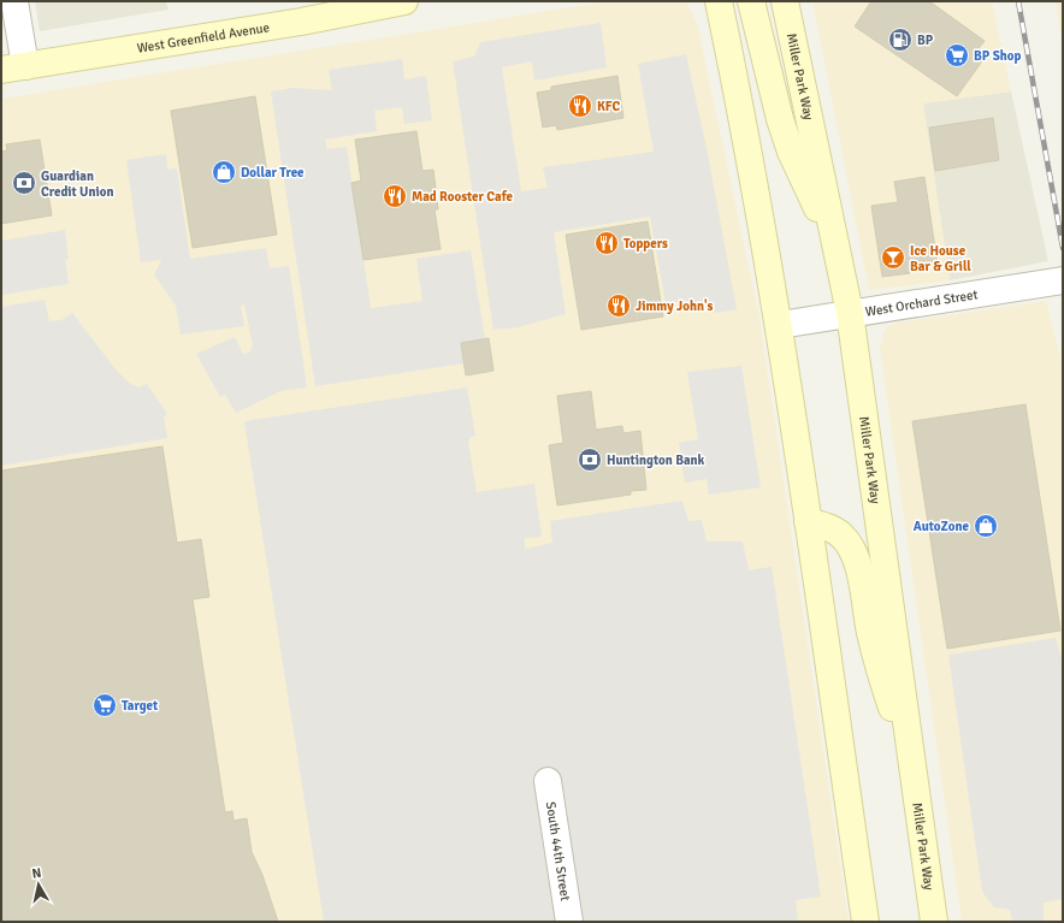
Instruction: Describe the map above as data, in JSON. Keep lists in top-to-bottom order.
{
  "streets": {
    "main road": ["West Greenfield Avenue", "Miller Park Way"],
    "street": ["West Orchard Street", "South 44th Street"]
  },
  "crossings": [
    ["Miller Park Way", "West Orchard Street"]
  ],
  "places": {
    "fuel station": ["BP"],
    "supermarket": ["BP Shop", "Target"],
    "restaurant": [
      "KFC",
      "Mad Rooster Cafe",
      "Toppers",
      "Jimmy John's"
    ],
    "shop": ["Dollar Tree", "AutoZone"],
    "bank": ["Guardian Credit Union", "Huntington Bank"],
    "bar": ["Ice House Bar & Grill"]
  },
  "north": "top"
}
